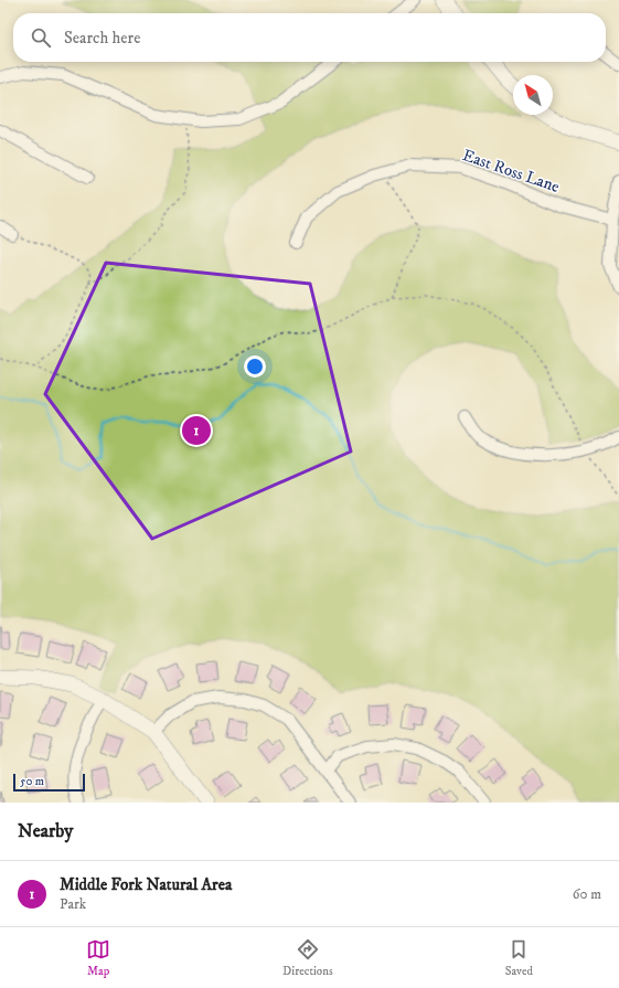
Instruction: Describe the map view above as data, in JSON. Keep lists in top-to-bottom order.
{
  "streets": {
    "street": ["East Ross Lane"]
  },
  "scale_bar": "50 m",
  "north": "top left",
  "page": {
    "search": "Search here",
    "pins": "1",
    "scale": "50 m",
    "heading": "Nearby",
    "list": [
      {
        "mark": "1",
        "name": "Middle Fork Natural Area",
        "note": "Park",
        "value": "60 m"
      }
    ],
    "nav": ["Map", "Directions", "Saved"]
  }
}
